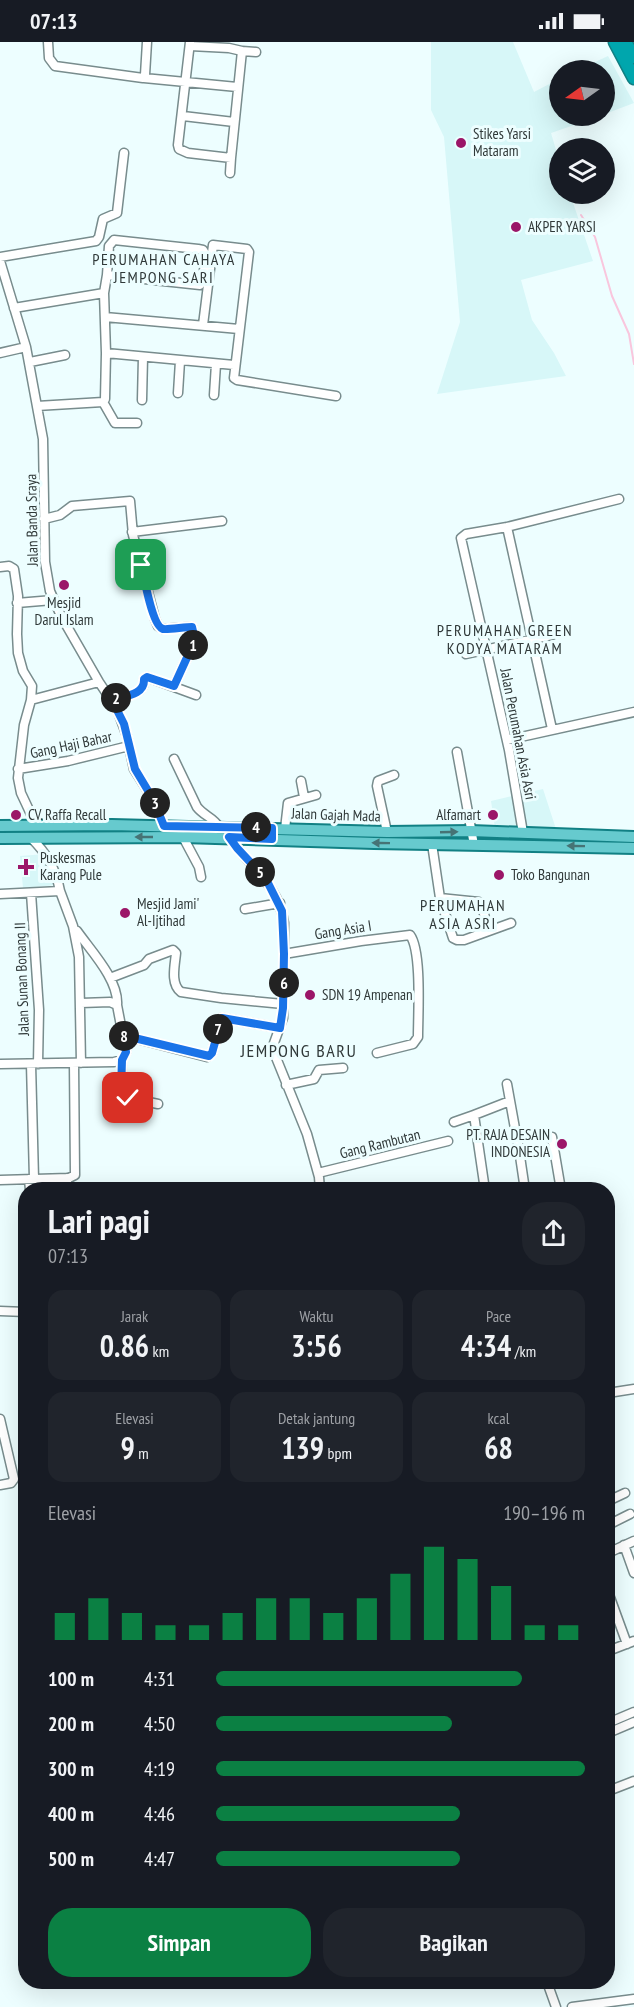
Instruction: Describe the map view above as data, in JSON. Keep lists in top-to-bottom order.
{
  "streets": {
    "main road": ["Jalan Gajah Mada"],
    "street": [
      "Jalan Banda Sraya",
      "Jalan Perumahan Asia Asri",
      "Gang Haji Bahar",
      "Gang Asia I",
      "Jalan Sunan Bonang II",
      "Gang Rambutan"
    ]
  },
  "crossings": [
    ["Jalan Banda Sraya", "Gang Haji Bahar"],
    ["Jalan Banda Sraya", "Jalan Gajah Mada"],
    ["Jalan Perumahan Asia Asri", "Jalan Gajah Mada"]
  ],
  "districts": [
    "PERUMAHAN CAHAYA JEMPONG SARI",
    "PERUMAHAN GREEN KODYA MATARAM",
    "PERUMAHAN ASIA ASRI",
    "JEMPONG BARU"
  ],
  "places": {
    "other": [
      "Stikes Yarsi Mataram",
      "AKPER YARSI",
      "Mesjid Darul Islam",
      "CV. Raffa Recall",
      "Alfamart",
      "Toko Bangunan",
      "Mesjid Jami' Al-Ijtihad",
      "SDN 19 Ampenan",
      "PT. RAJA DESAIN INDONESIA"
    ],
    "health": ["Puskesmas Karang Pule"]
  },
  "north": "left",
  "page": {
    "status": "07:13",
    "pins": [
      "1",
      "2",
      "3",
      "4",
      "5",
      "6",
      "7",
      "8"
    ],
    "heading": ["Lari pagi", "07:13"],
    "stats": [
      ["Jarak", "0.86 km"],
      ["Waktu", "3:56"],
      ["Pace", "4:34 /km"],
      ["Elevasi", "9 m"],
      ["Detak jantung", "139 bpm"],
      ["kcal", "68"]
    ],
    "chart": ["Elevasi", "190–196 m"],
    "list": [
      {
        "name": "100 m",
        "note": "4:31"
      },
      {
        "name": "200 m",
        "note": "4:50"
      },
      {
        "name": "300 m",
        "note": "4:19"
      },
      {
        "name": "400 m",
        "note": "4:46"
      },
      {
        "name": "500 m",
        "note": "4:47"
      }
    ],
    "buttons": ["Simpan", "Bagikan"]
  }
}
